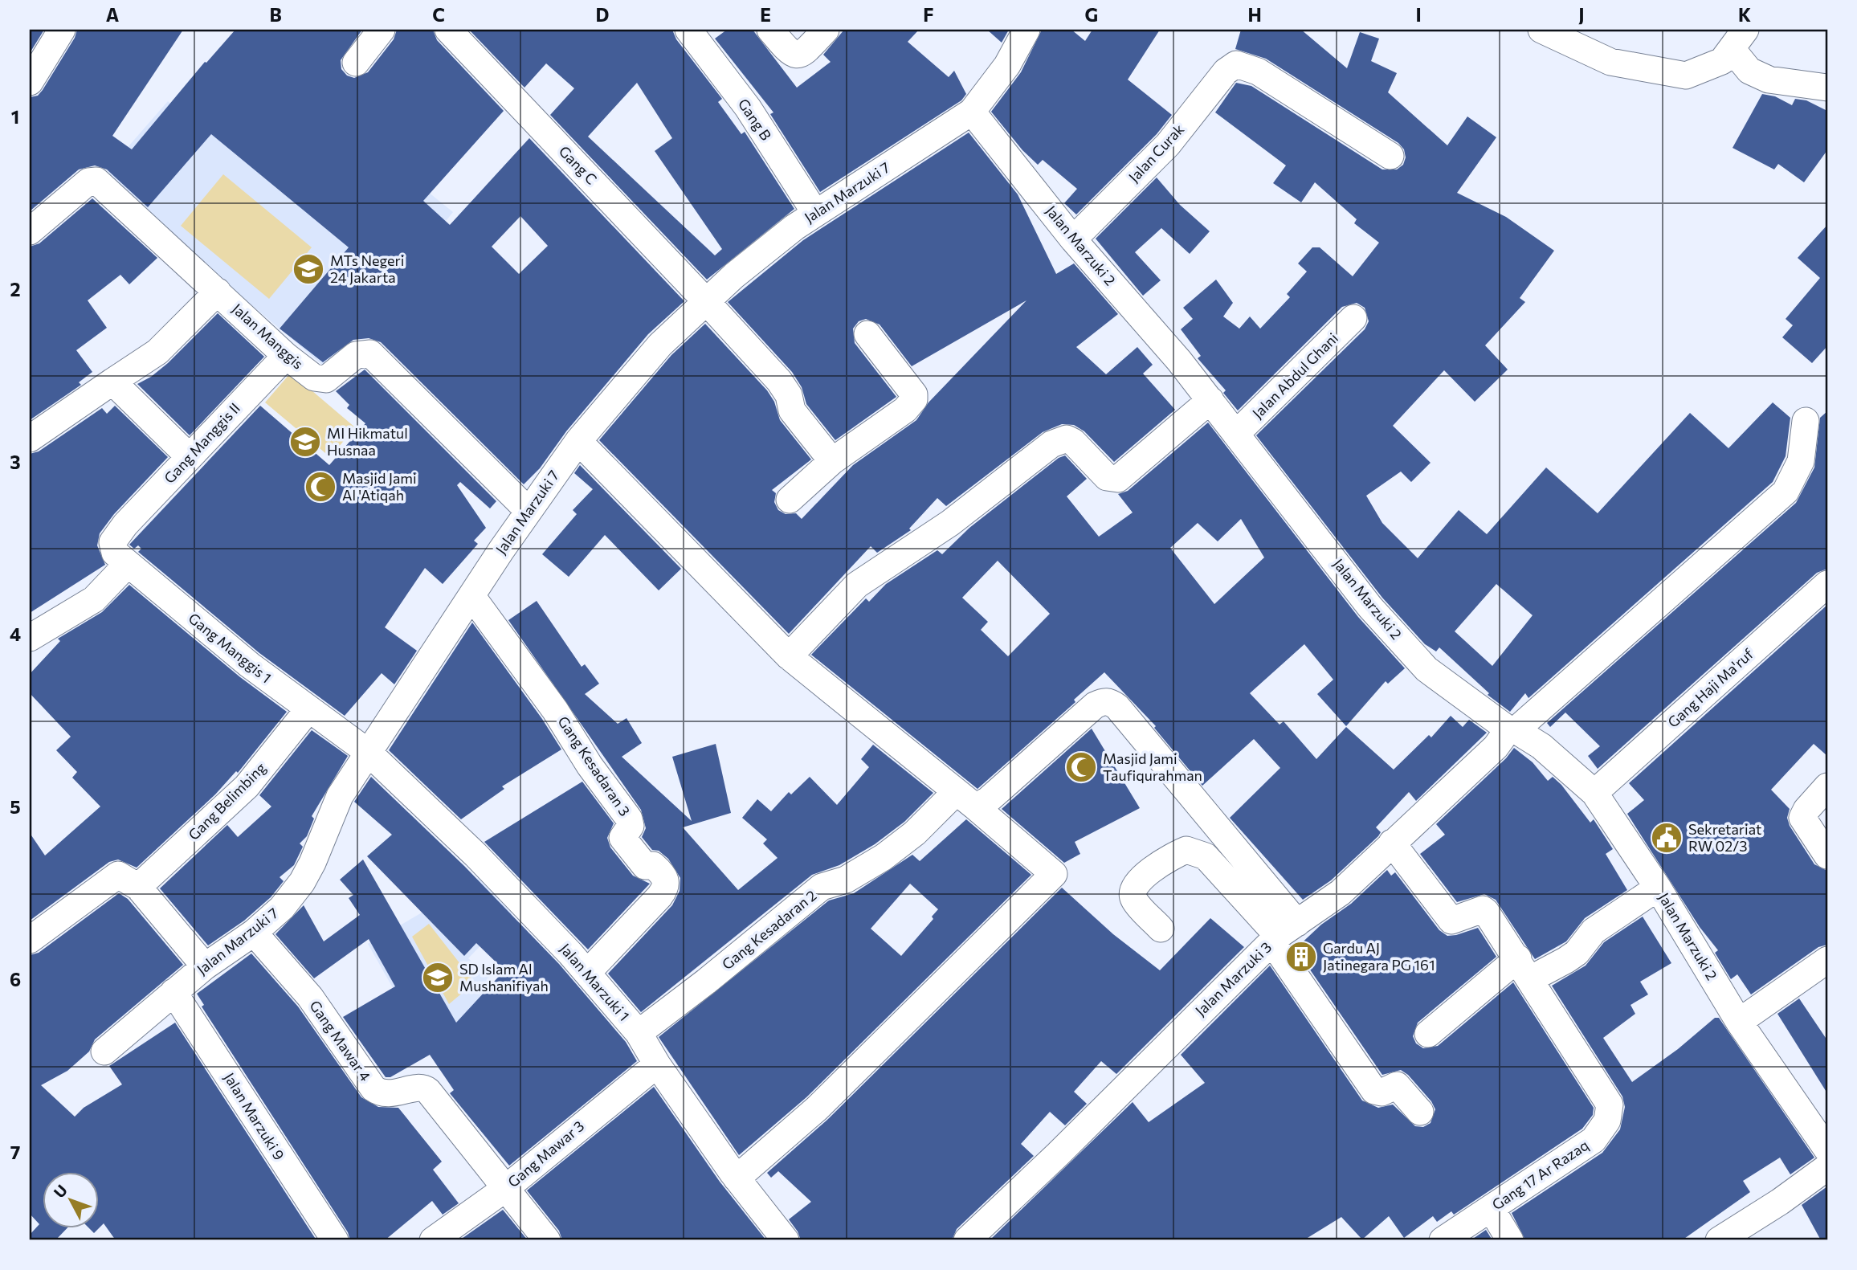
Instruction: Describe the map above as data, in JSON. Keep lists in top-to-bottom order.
{
  "streets": {
    "street": [
      "Gang B",
      "Jalan Curak",
      "Gang C",
      "Jalan Marzuki 7",
      "Jalan Marzuki 2",
      "Jalan Manggis",
      "Jalan Abdul Ghani",
      "Gang Manggis II",
      "Gang Manggis 1",
      "Gang Haji Ma'ruf",
      "Gang Kesadaran 3",
      "Gang Belimbing",
      "Gang Kesadaran 2",
      "Jalan Marzuki 3",
      "Jalan Marzuki 1",
      "Gang Mawar 4",
      "Jalan Marzuki 9",
      "Gang Mawar 3",
      "Gang 17 Ar Razaq"
    ]
  },
  "crossings": [
    ["Gang B", "Jalan Marzuki 7"],
    ["Jalan Curak", "Jalan Marzuki 2"],
    ["Gang C", "Jalan Marzuki 7"],
    ["Jalan Marzuki 7", "Jalan Marzuki 2"],
    ["Jalan Marzuki 7", "Jalan Manggis"],
    ["Jalan Marzuki 7", "Gang Manggis 1"],
    ["Jalan Marzuki 7", "Gang Kesadaran 3"],
    ["Jalan Marzuki 7", "Jalan Marzuki 1"],
    ["Jalan Marzuki 7", "Gang Mawar 4"],
    ["Jalan Marzuki 7", "Jalan Marzuki 9"],
    ["Jalan Marzuki 2", "Jalan Abdul Ghani"],
    ["Jalan Marzuki 2", "Gang Haji Ma'ruf"],
    ["Jalan Marzuki 2", "Jalan Marzuki 3"],
    ["Jalan Manggis", "Gang Manggis II"],
    ["Gang Manggis II", "Gang Manggis 1"],
    ["Gang Manggis 1", "Gang Belimbing"],
    ["Gang Manggis 1", "Jalan Marzuki 1"],
    ["Gang Kesadaran 3", "Jalan Marzuki 1"],
    ["Gang Kesadaran 2", "Jalan Marzuki 3"],
    ["Gang Kesadaran 2", "Jalan Marzuki 1"],
    ["Jalan Marzuki 1", "Gang Mawar 3"],
    ["Gang Mawar 4", "Gang Mawar 3"]
  ],
  "places": {
    "school or university": ["MTs Negeri 24 Jakarta", "MI Hikmatul Husnaa", "SD Islam Al Mushanifiyah"],
    "mosque": ["Masjid Jami Al 'Atiqah", "Masjid Jami Taufiqurahman"],
    "public building": ["Sekretariat RW 02/3"],
    "building": ["Gardu AJ Jatinegara PG 161"]
  },
  "north": "top left",
  "grid": {
    "columns": [
      "A",
      "B",
      "C",
      "D",
      "E",
      "F",
      "G",
      "H",
      "I",
      "J",
      "K"
    ],
    "rows": [
      "1",
      "2",
      "3",
      "4",
      "5",
      "6",
      "7"
    ]
  }
}
